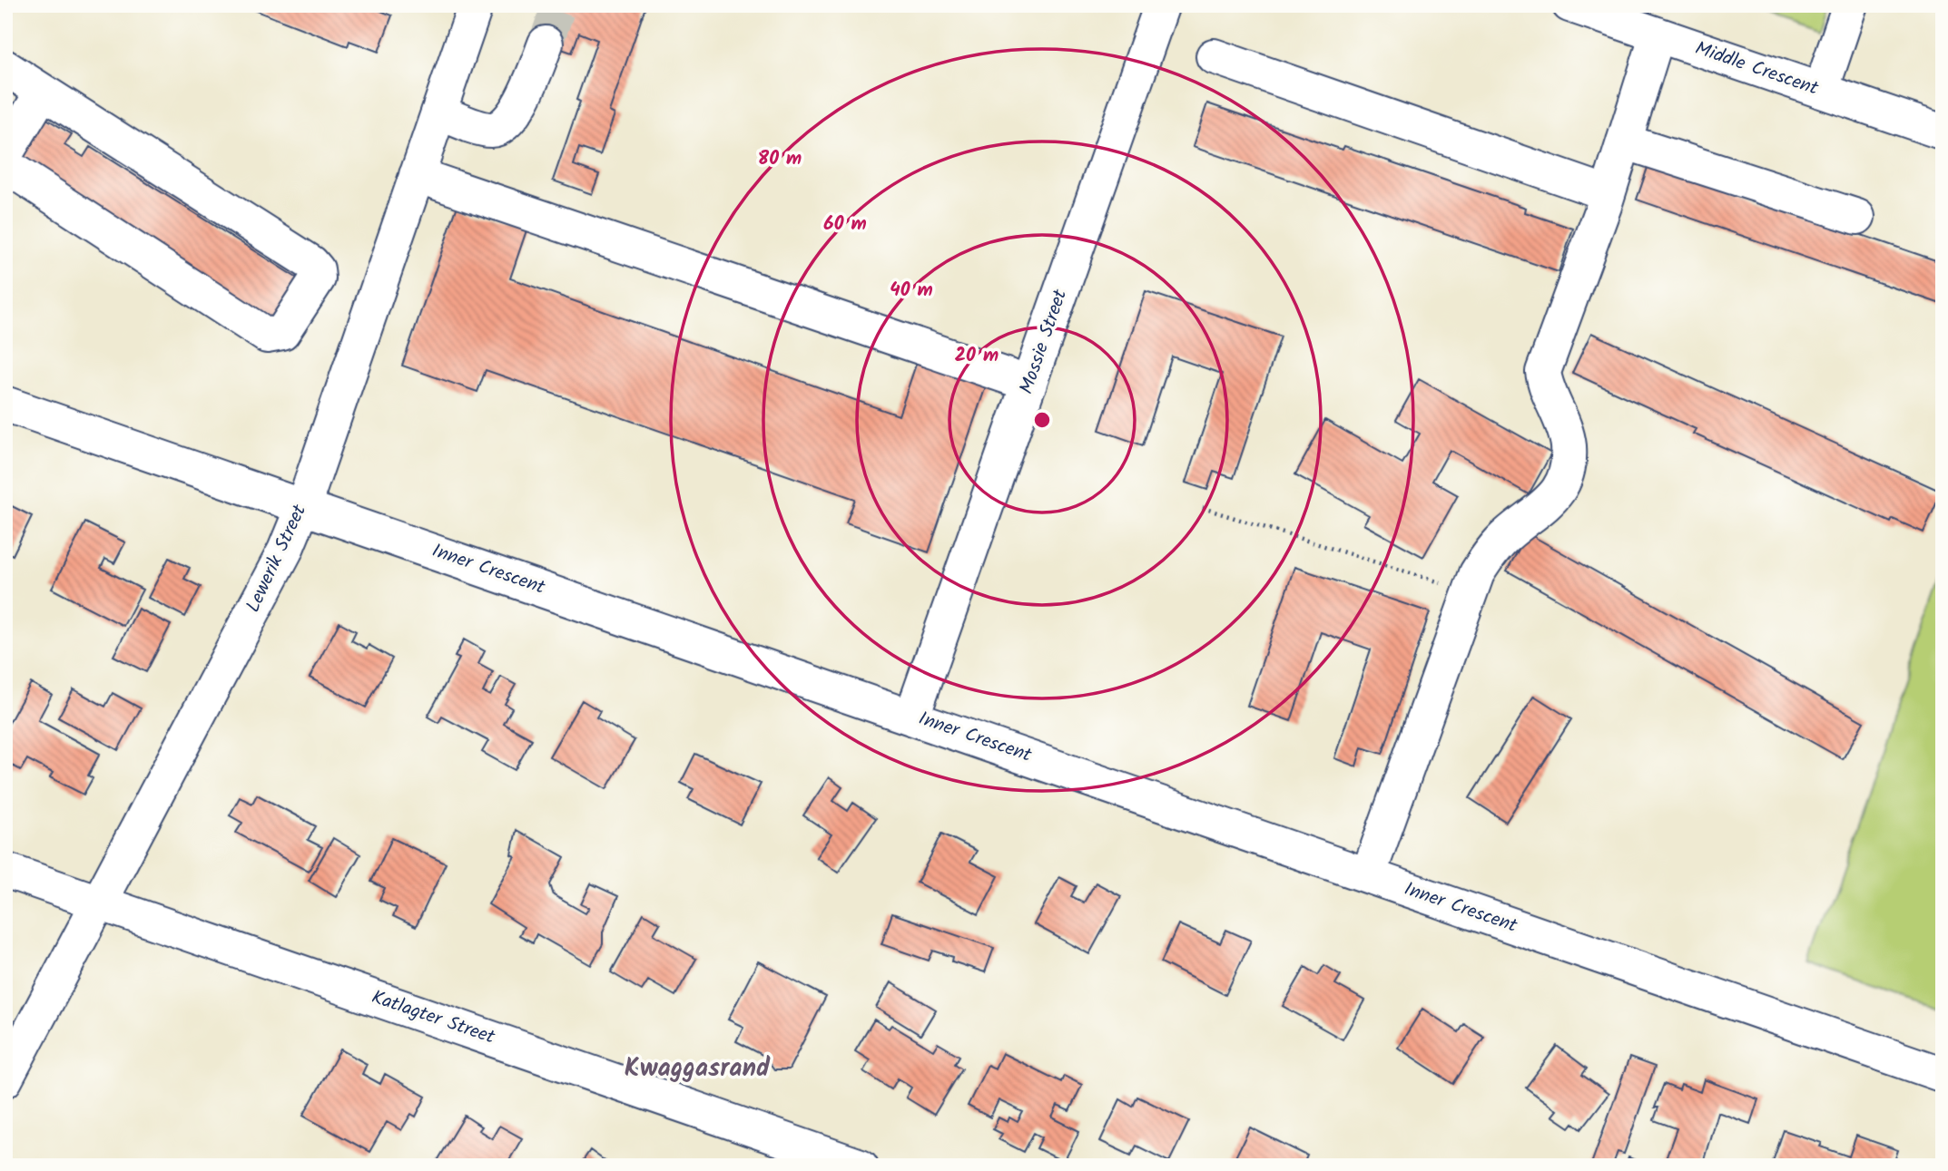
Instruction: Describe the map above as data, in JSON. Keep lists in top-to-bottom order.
{
  "streets": {
    "street": [
      "Middle Crescent",
      "Mossie Street",
      "Lewerik Street",
      "Inner Crescent",
      "Katlagter Street"
    ]
  },
  "crossings": [
    ["Mossie Street", "Inner Crescent"],
    ["Lewerik Street", "Inner Crescent"],
    ["Lewerik Street", "Katlagter Street"]
  ],
  "districts": ["Kwaggasrand"],
  "rings": [
    "80 m",
    "60 m",
    "40 m",
    "20 m"
  ]
}
